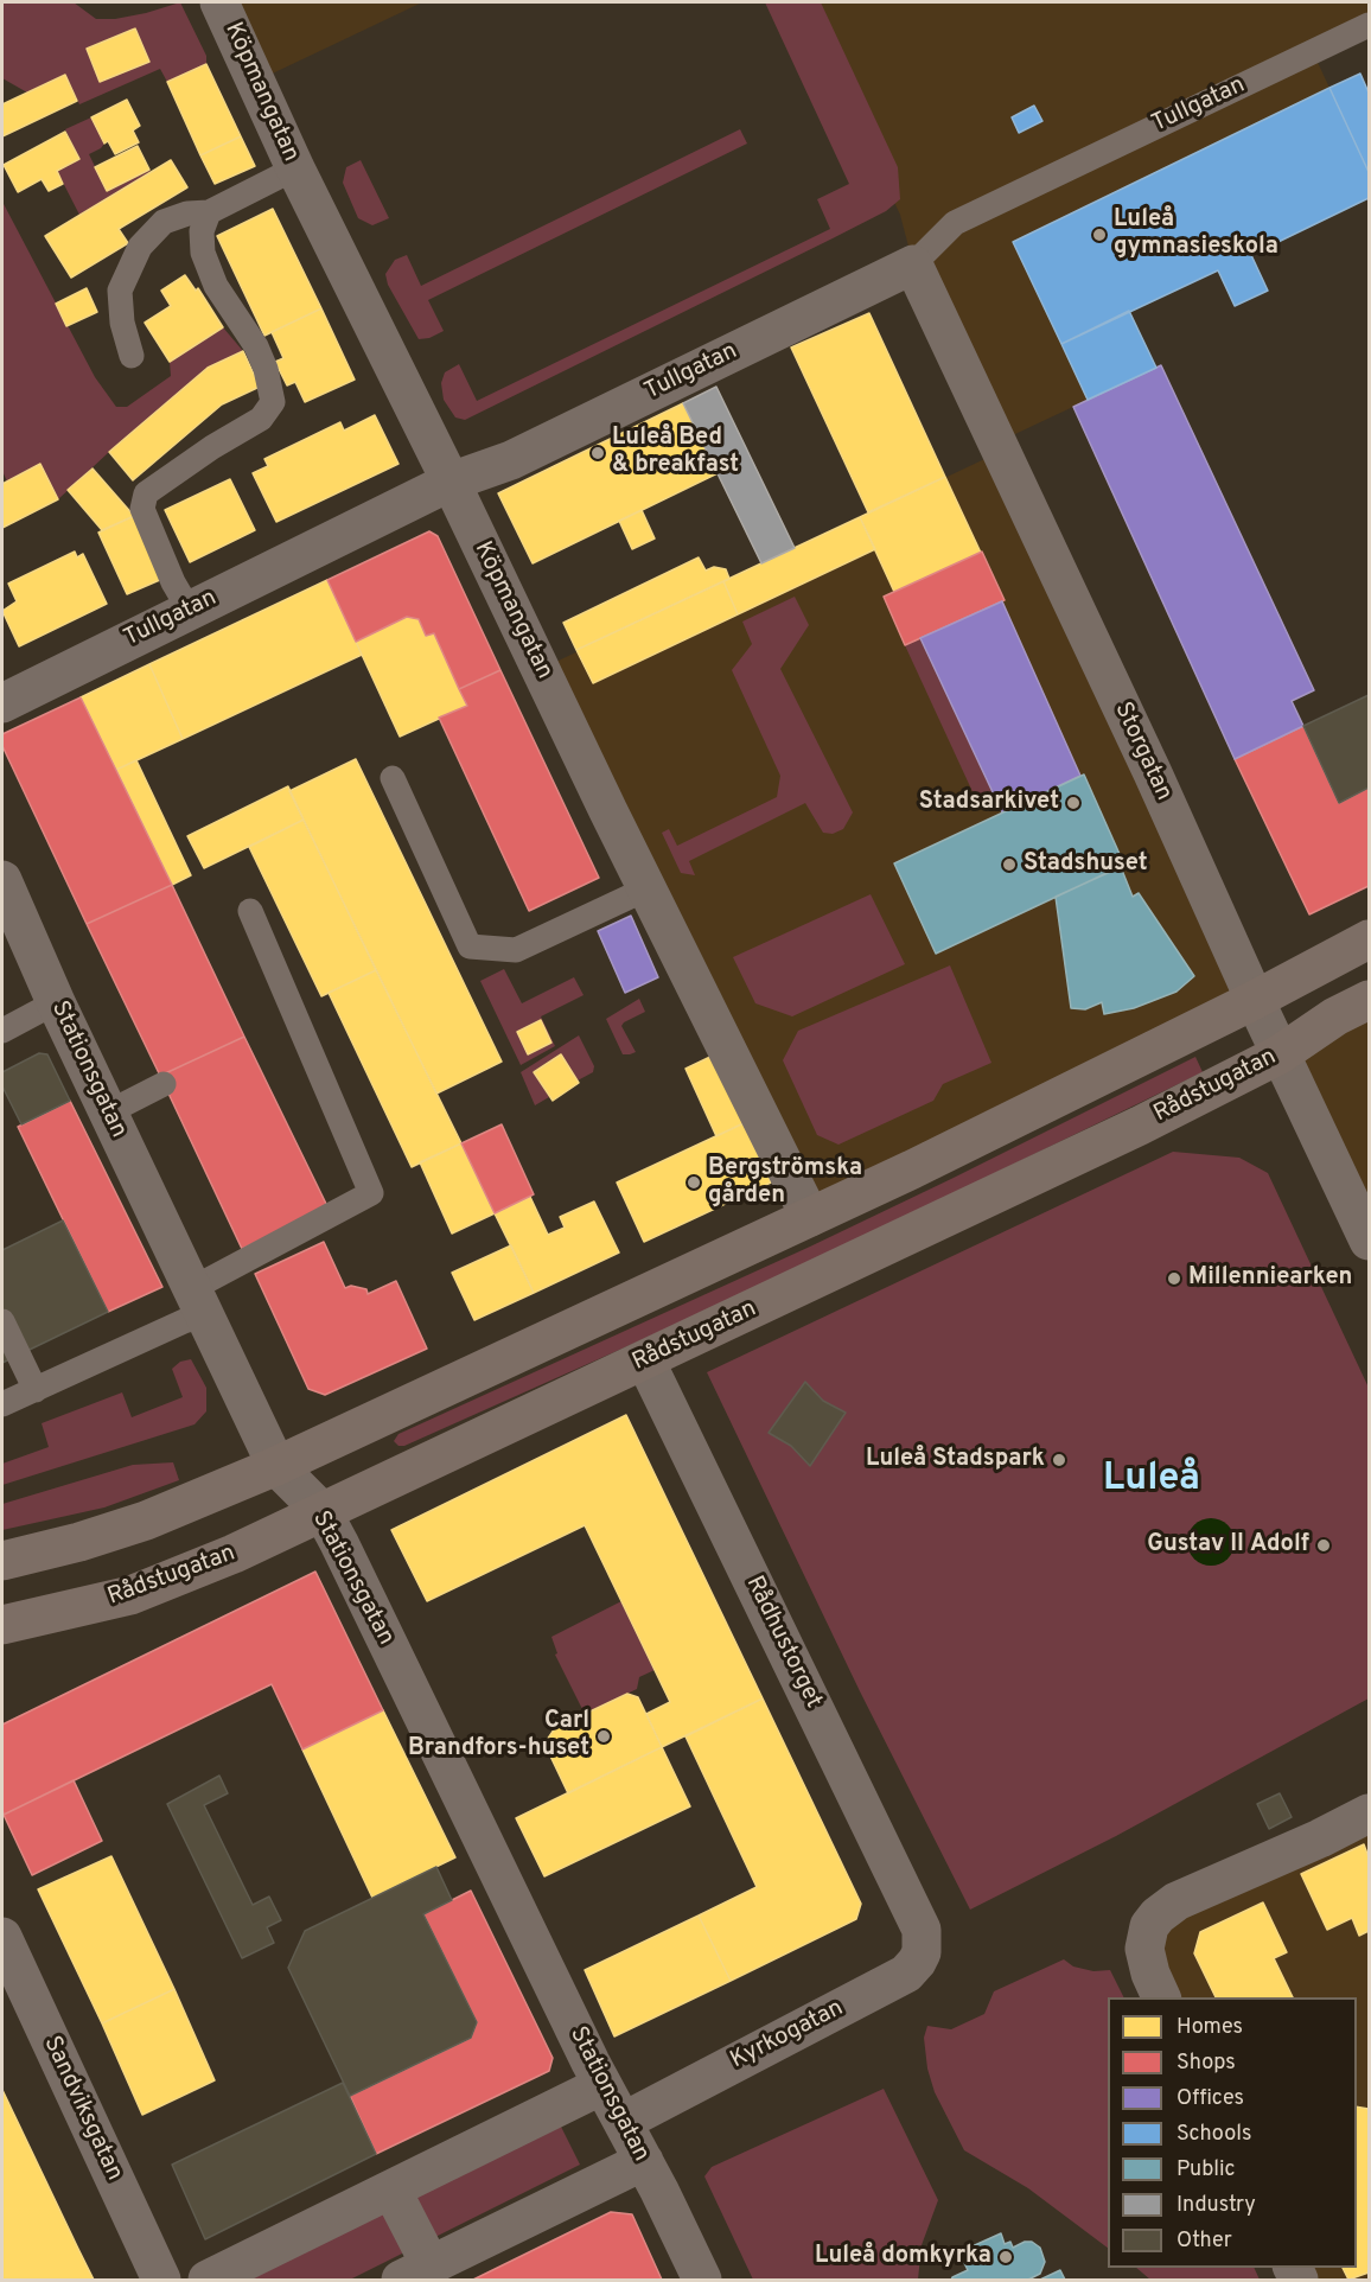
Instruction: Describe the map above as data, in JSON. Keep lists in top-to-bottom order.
{
  "streets": {
    "main road": ["Rådstugatan"],
    "street": [
      "Köpmangatan",
      "Tullgatan",
      "Storgatan",
      "Stationsgatan",
      "Rådhustorget",
      "Kyrkogatan",
      "Sandviksgatan"
    ]
  },
  "crossings": [
    ["Köpmangatan", "Tullgatan"],
    ["Tullgatan", "Storgatan"],
    ["Storgatan", "Rådstugatan"],
    ["Stationsgatan", "Rådstugatan"],
    ["Stationsgatan", "Kyrkogatan"],
    ["Rådstugatan", "Rådhustorget"],
    ["Rådhustorget", "Kyrkogatan"]
  ],
  "districts": ["Luleå"],
  "places": [
    "Luleå gymnasieskola",
    "Luleå Bed & breakfast",
    "Stadsarkivet",
    "Stadshuset",
    "Bergströmska gården",
    "Millenniearken",
    "Luleå Stadspark",
    "Gustav II Adolf",
    "Carl Brandfors-huset",
    "Luleå domkyrka"
  ],
  "legend": [
    "Homes",
    "Shops",
    "Offices",
    "Schools",
    "Public",
    "Industry",
    "Other"
  ]
}
